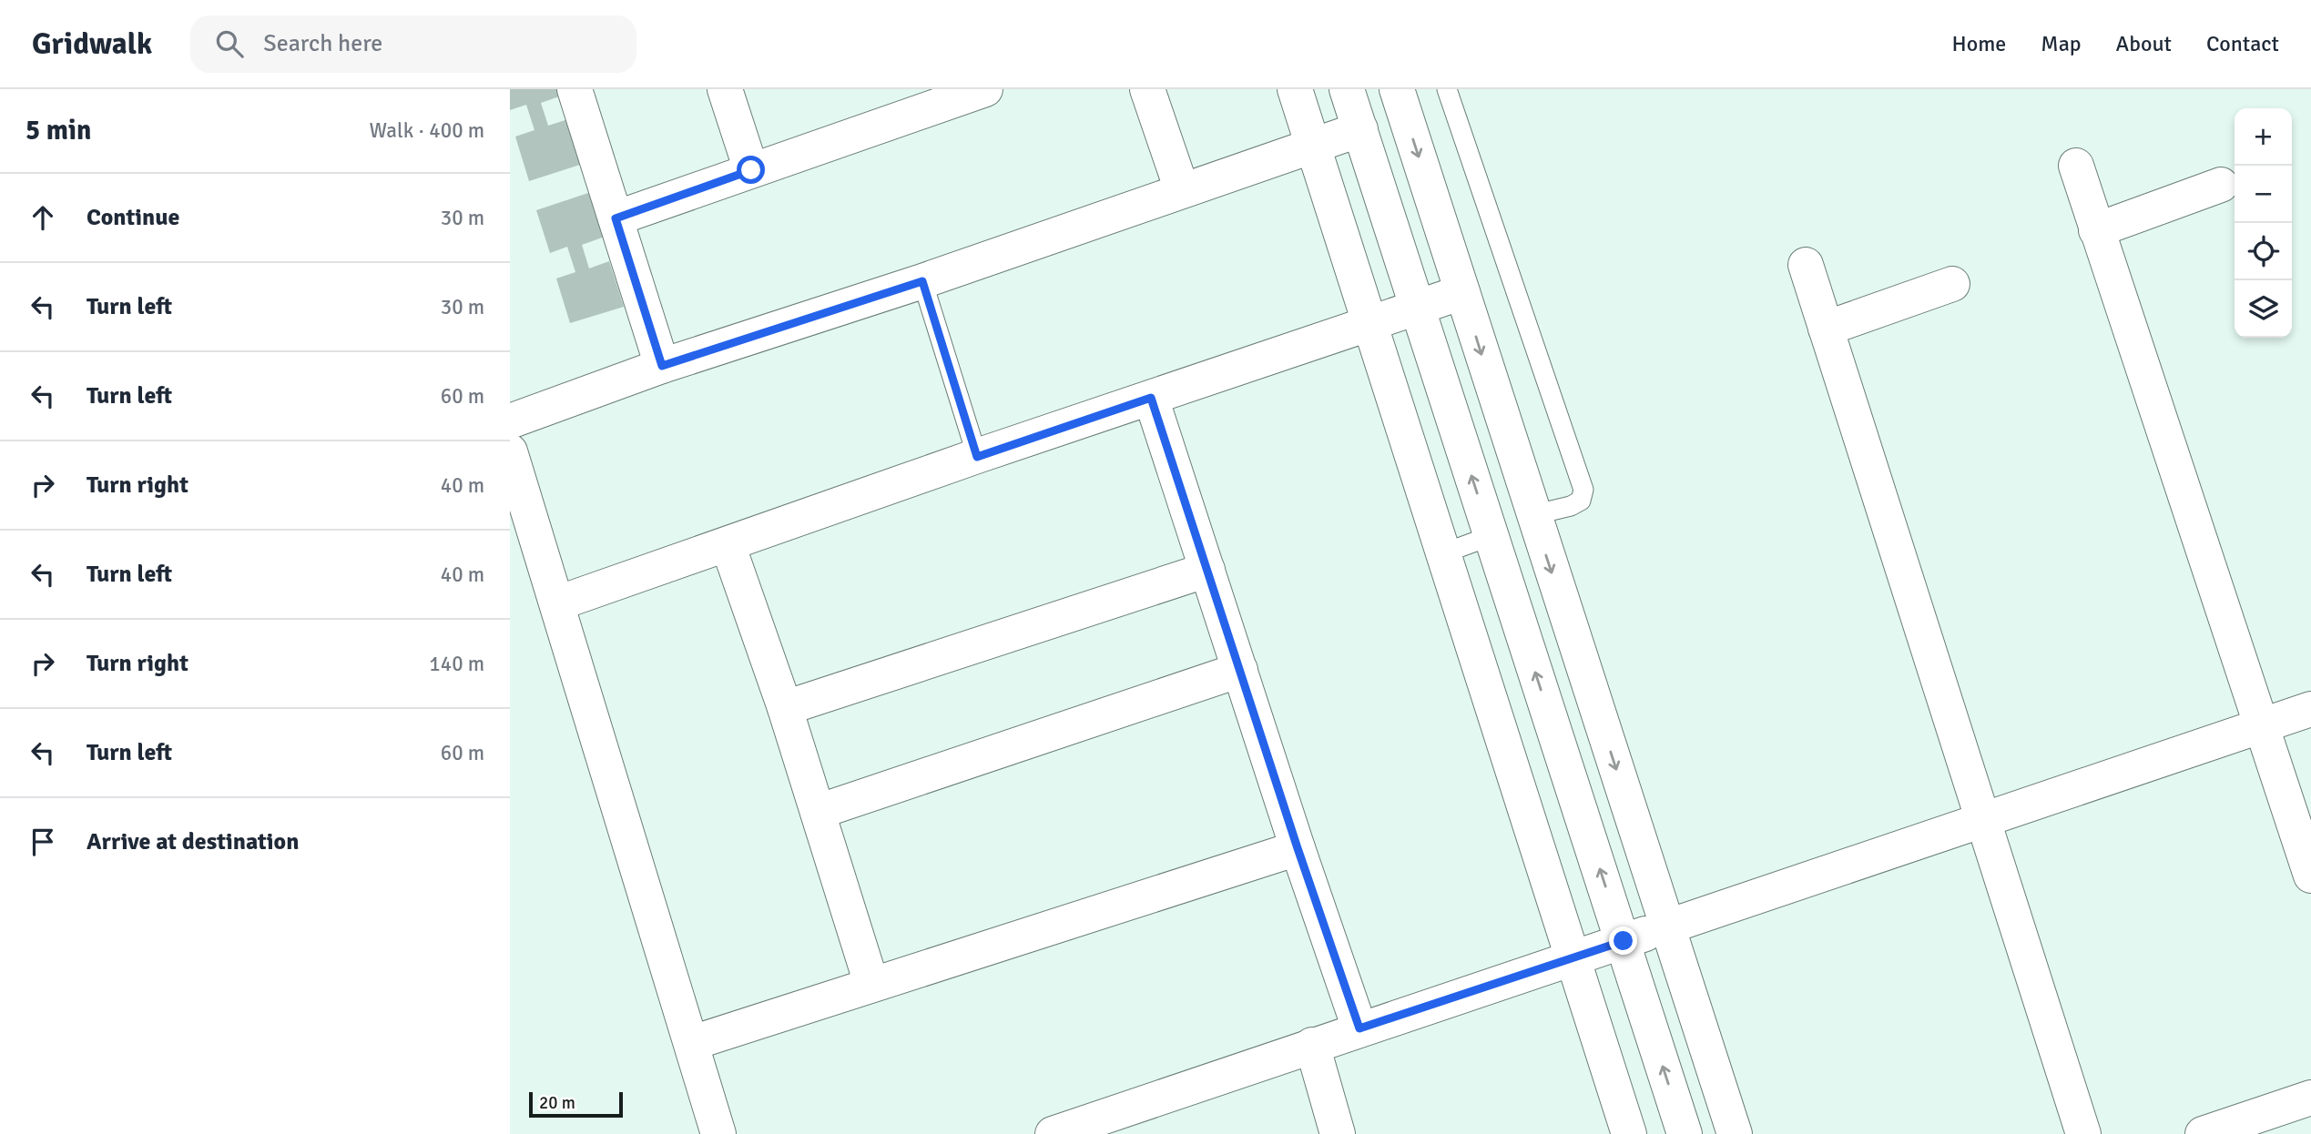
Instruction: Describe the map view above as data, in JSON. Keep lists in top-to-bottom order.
{
  "scale_bar": "20 m",
  "page": {
    "header": "Gridwalk",
    "search": "Search here",
    "nav": [
      "Home",
      "Map",
      "About",
      "Contact"
    ],
    "heading": ["5 min", "Walk · 400 m"],
    "map_buttons": ["+", "−"],
    "list": [
      ["Continue", "30 m"],
      ["Turn left", "30 m"],
      ["Turn left", "60 m"],
      ["Turn right", "40 m"],
      ["Turn left", "40 m"],
      ["Turn right", "140 m"],
      ["Turn left", "60 m"],
      "Arrive at destination"
    ],
    "scale": "20 m"
  }
}
